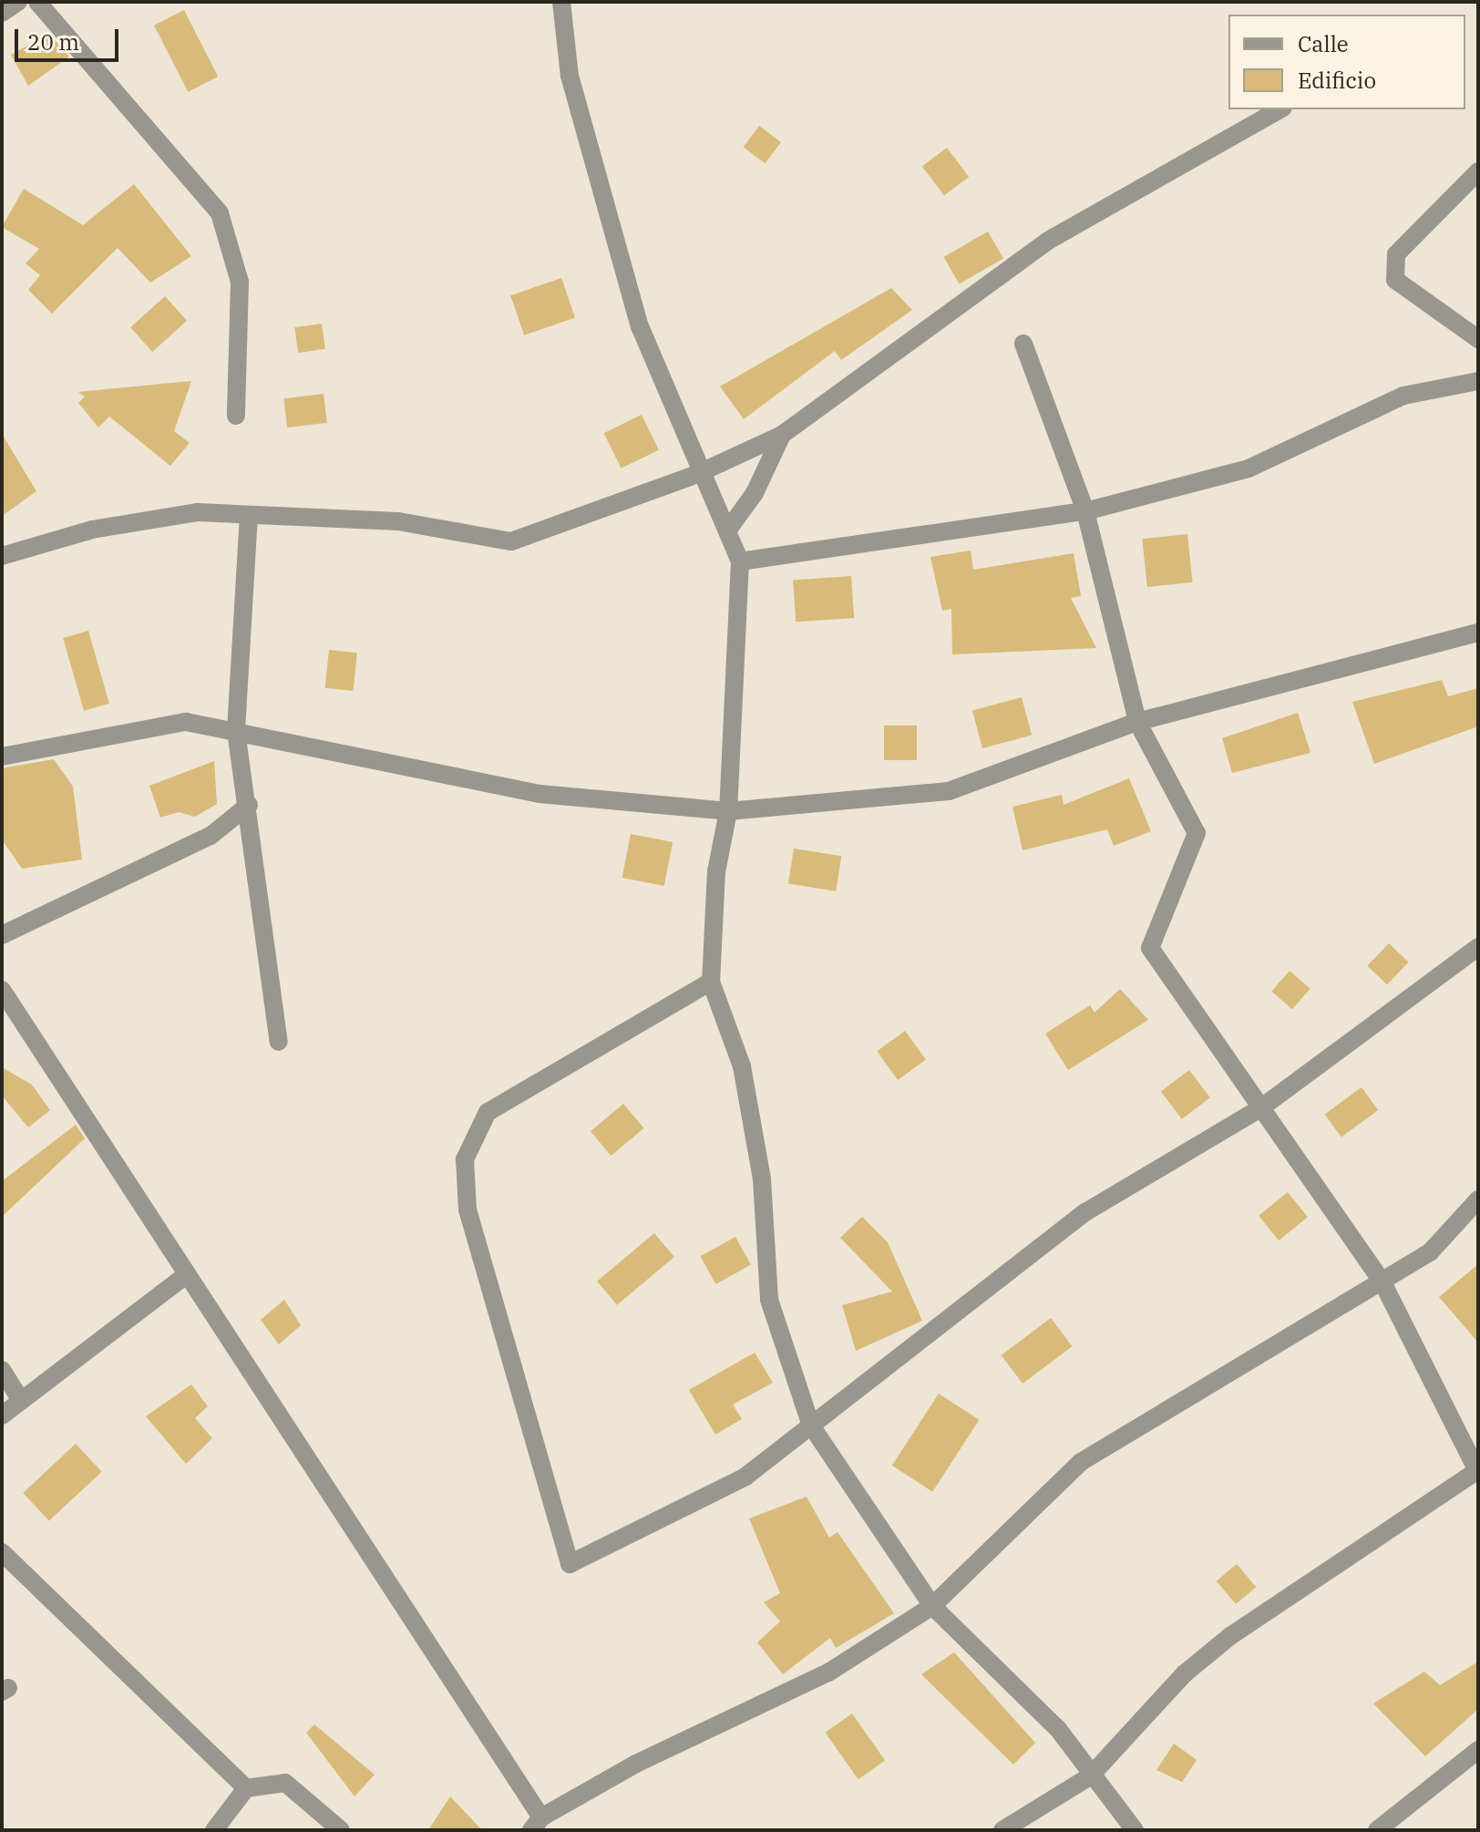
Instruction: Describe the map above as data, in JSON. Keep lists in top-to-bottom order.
{
  "legend": ["Calle", "Edificio"],
  "scale_bar": "20 m"
}
